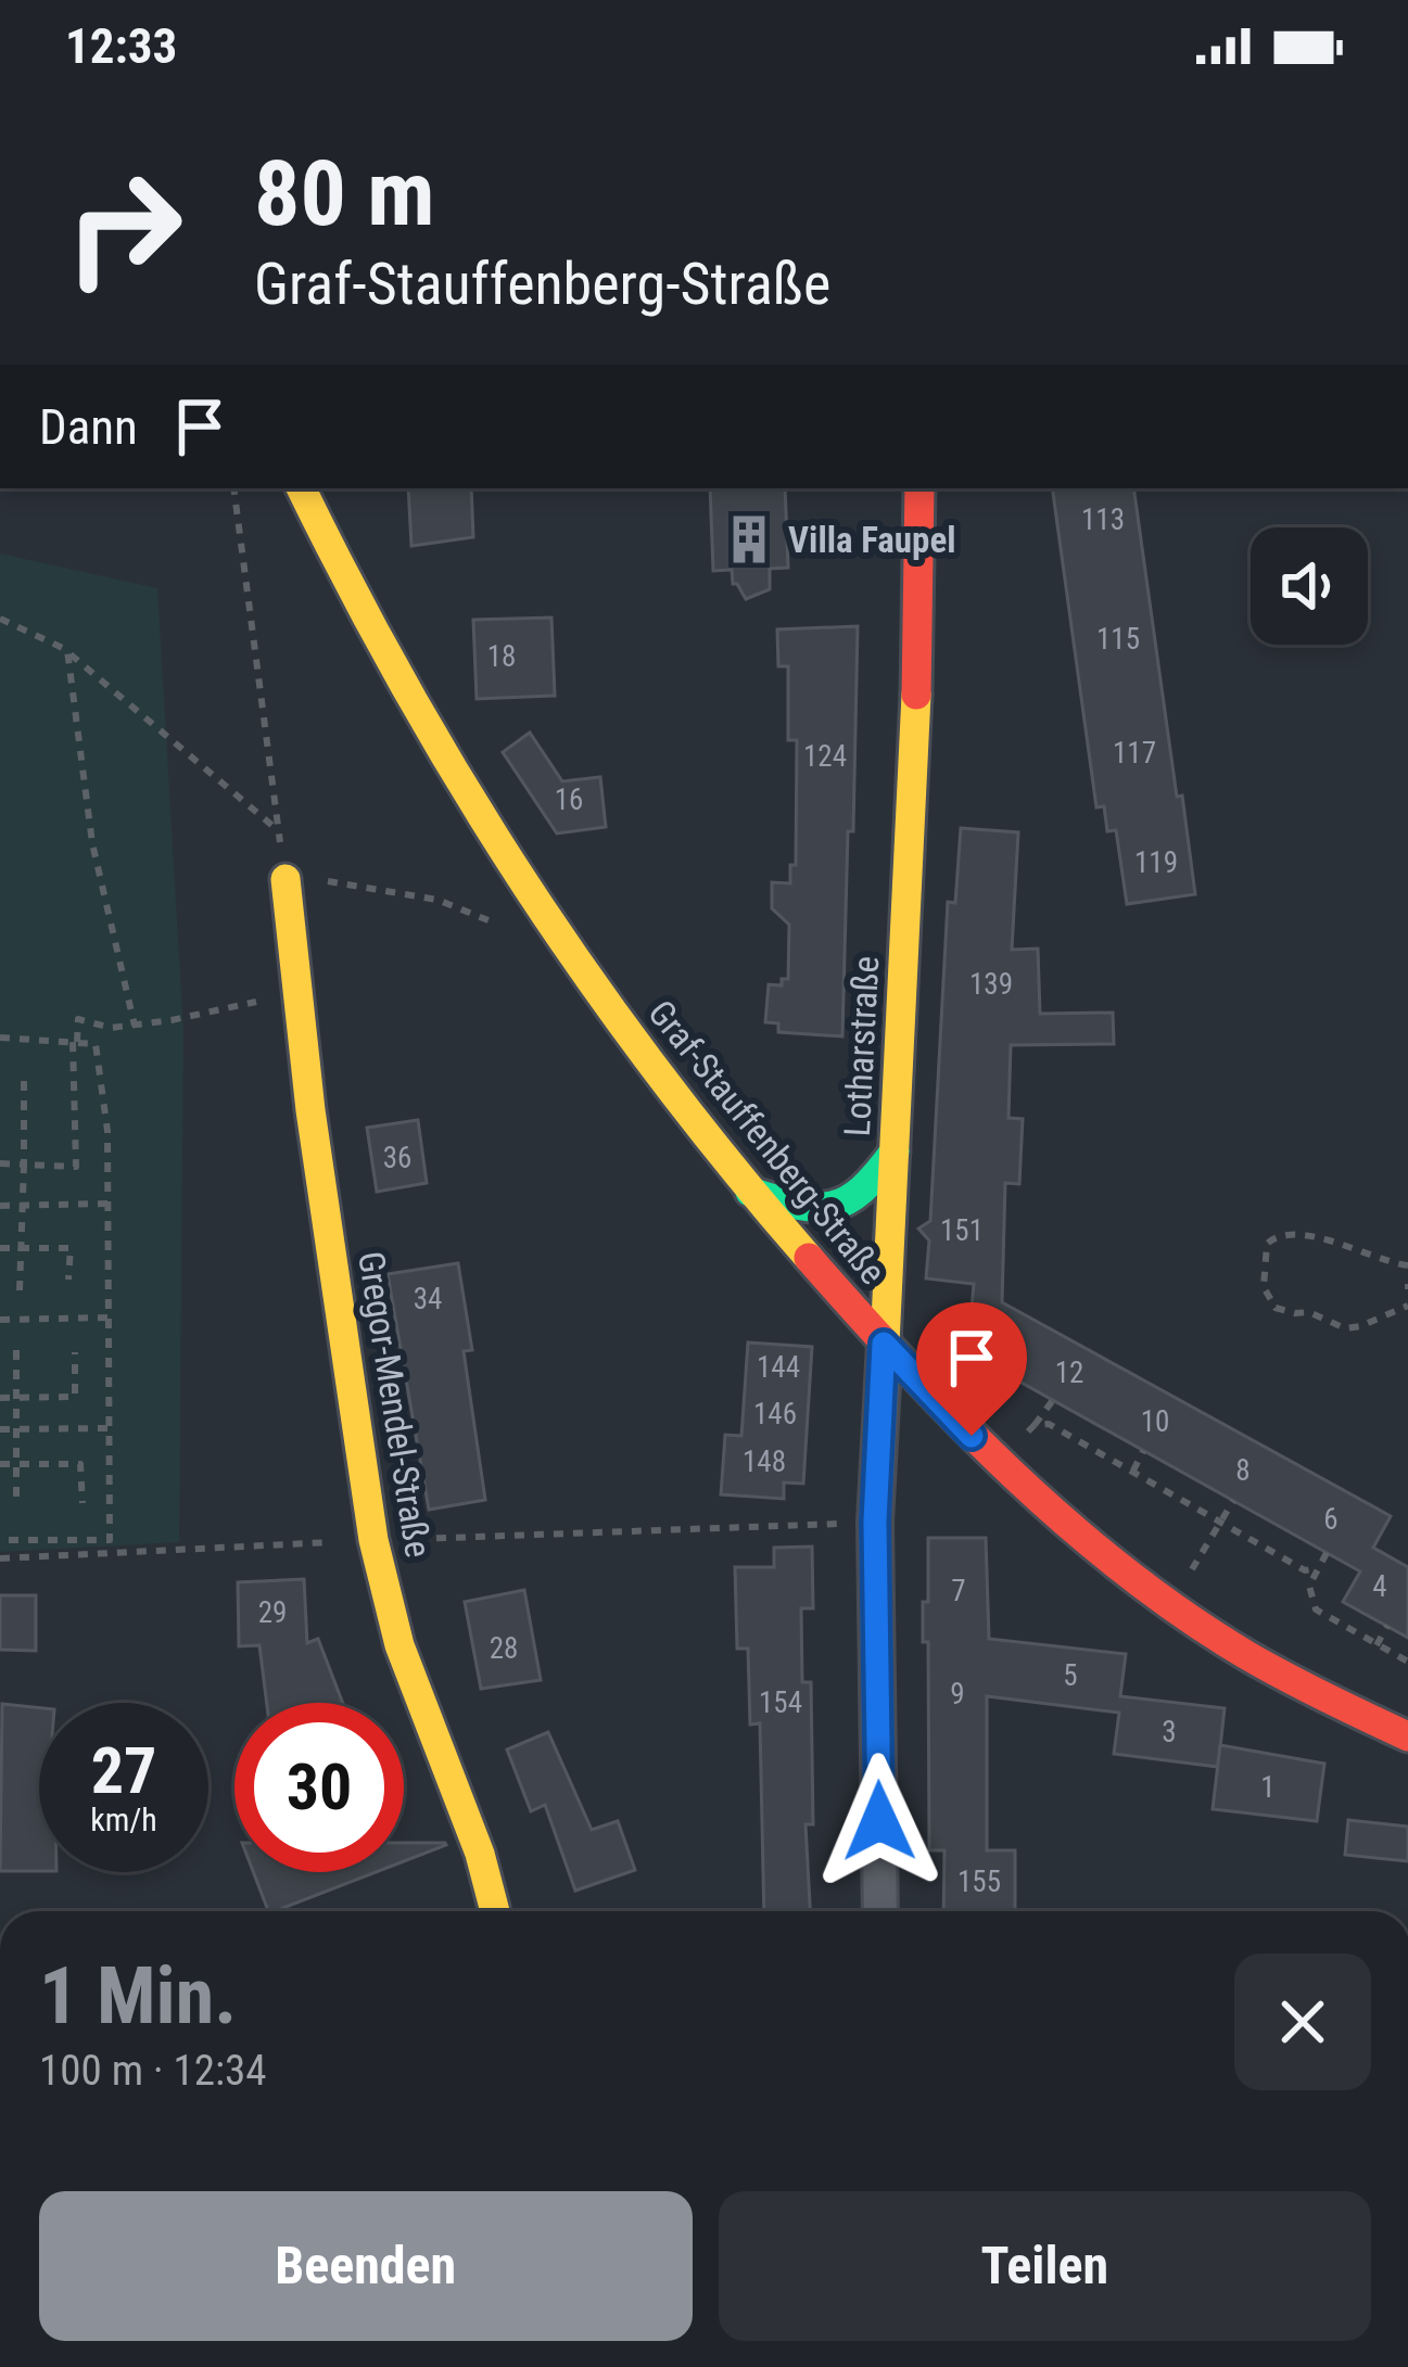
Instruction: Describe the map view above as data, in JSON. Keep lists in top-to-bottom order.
{
  "streets": {
    "street": ["Lotharstraße", "Graf-Stauffenberg-Straße", "Gregor-Mendel-Straße"]
  },
  "crossings": [
    ["Lotharstraße", "Graf-Stauffenberg-Straße"]
  ],
  "places": {
    "building": ["Villa Faupel"]
  },
  "house_numbers": [
    "113",
    "115",
    "18",
    "117",
    "124",
    "16",
    "119",
    "139",
    "36",
    "151",
    "34",
    "144",
    "12",
    "146",
    "10",
    "148",
    "8",
    "6",
    "4",
    "7",
    "29",
    "28",
    "5",
    "9",
    "154",
    "3",
    "1",
    "155"
  ],
  "page": {
    "status": "12:33",
    "turn": ["80 m", "Graf-Stauffenberg-Straße"],
    "then": "Dann",
    "speed": "27 km/h",
    "limit": "30",
    "heading": ["1 Min.", "100 m · 12:34"],
    "buttons": ["Beenden", "Teilen"]
  }
}
